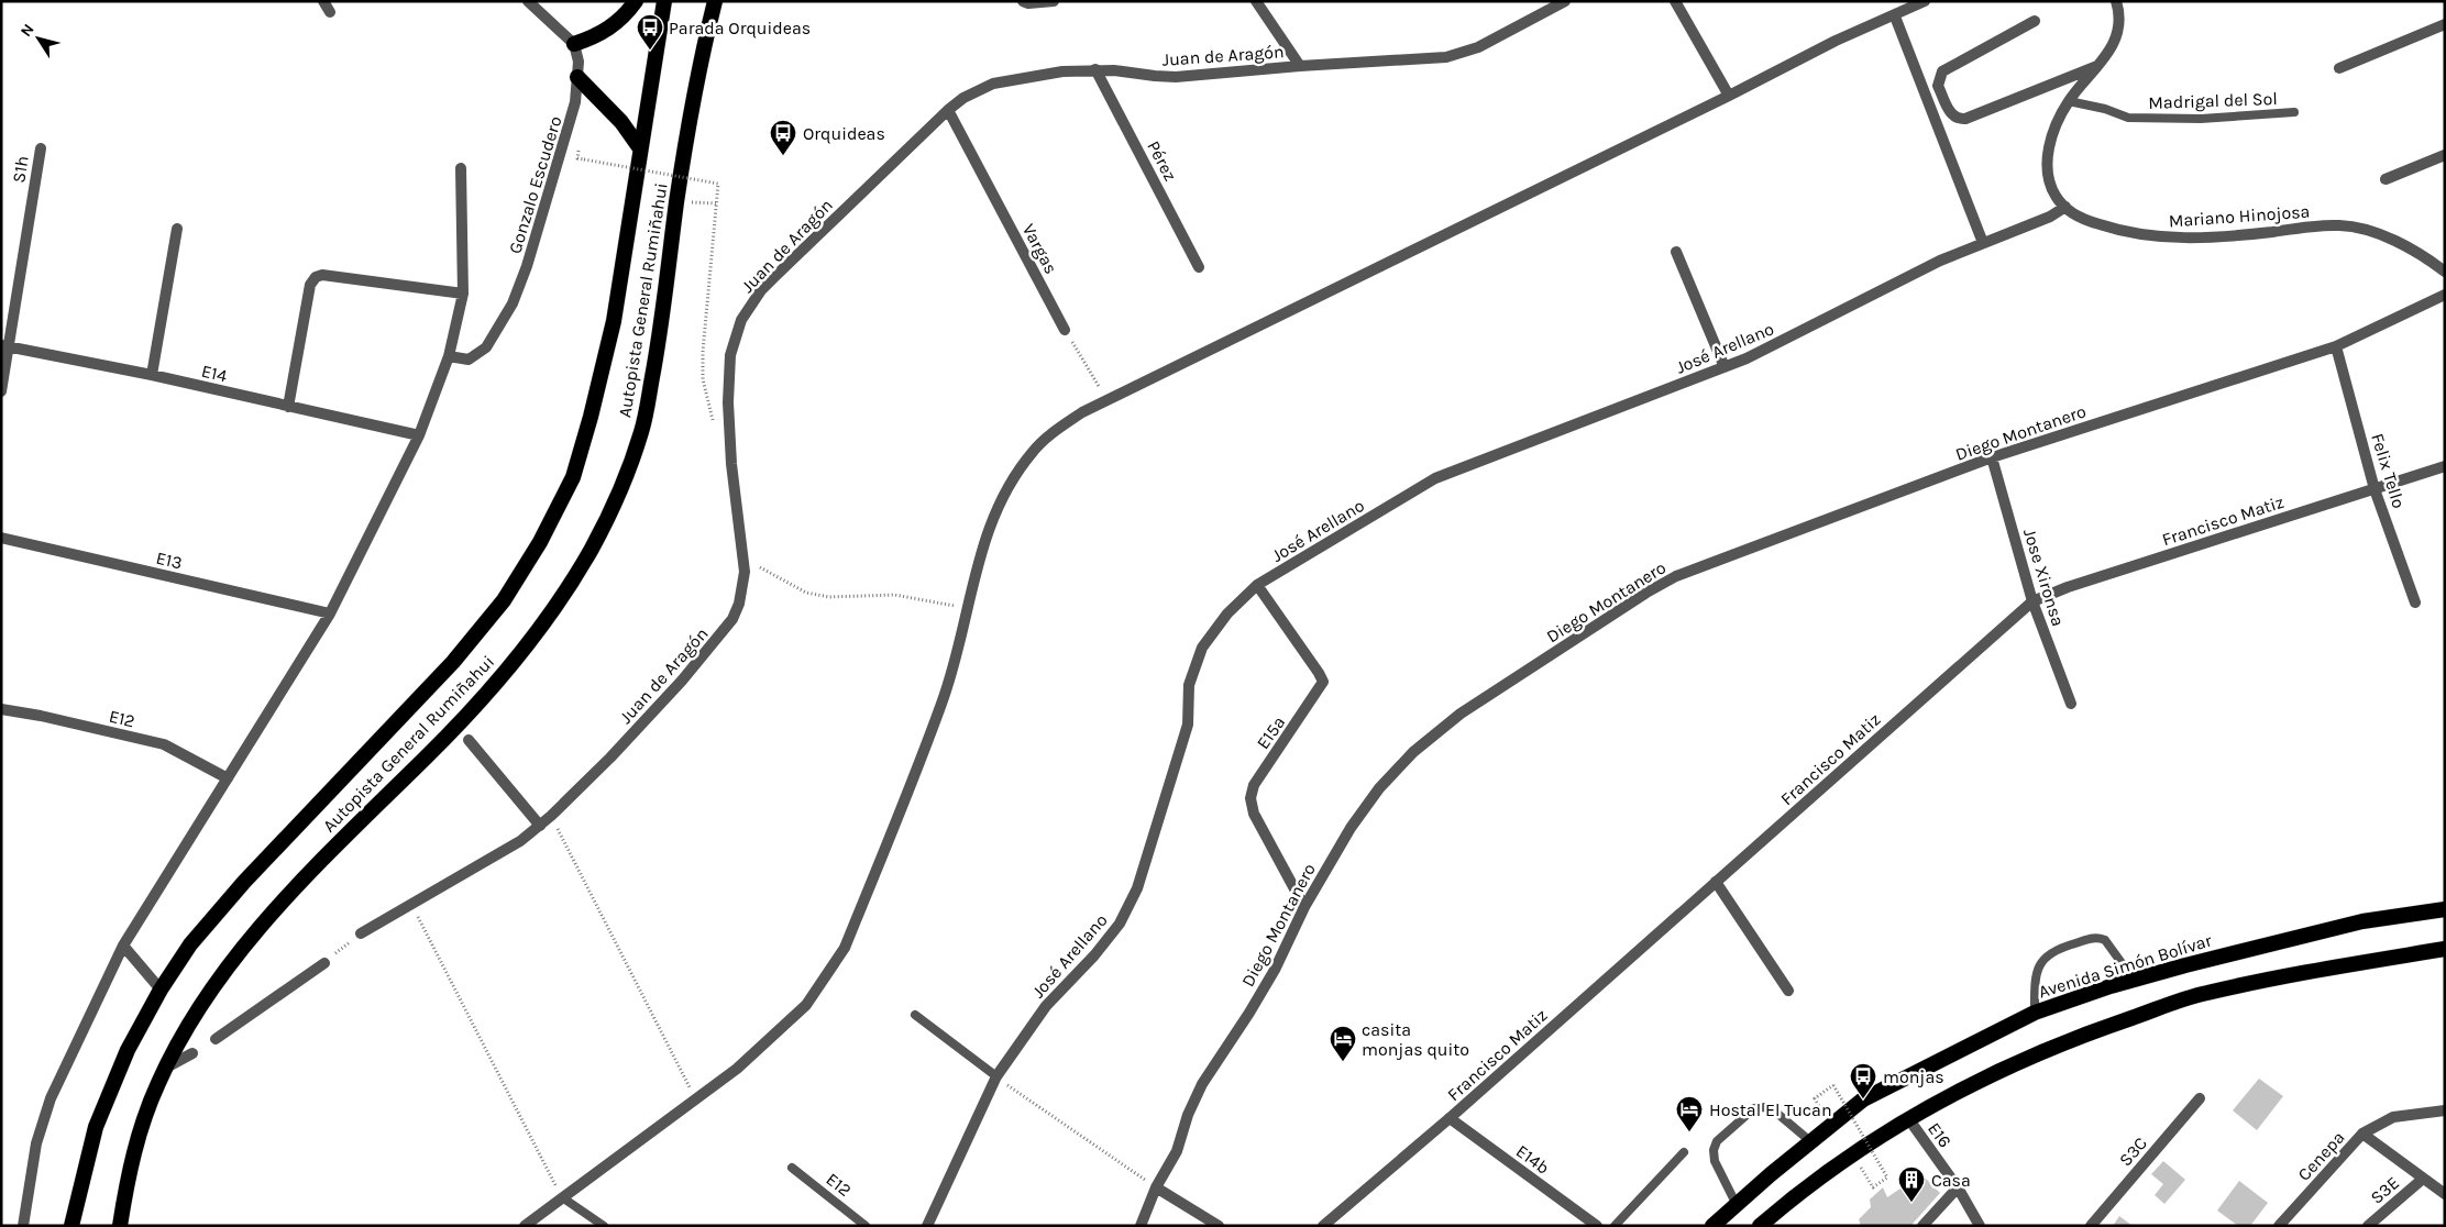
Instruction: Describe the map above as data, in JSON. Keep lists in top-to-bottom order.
{
  "streets": {
    "highway": ["Autopista General Rumiñahui", "Avenida Simón Bolívar"],
    "street": [
      "Juan de Aragón",
      "Pérez",
      "S1h",
      "Gonzalo Escudero",
      "Mariano Hinojosa",
      "Vargas",
      "José Arellano",
      "E14",
      "Diego Montanero",
      "Felix Tello",
      "Francisco Matiz",
      "E13",
      "Jose Xironsa",
      "E12",
      "E15a",
      "E16",
      "S3C",
      "Cenepa",
      "E14b",
      "S3E"
    ],
    "lane": ["Madrigal del Sol"]
  },
  "crossings": [
    ["Juan de Aragón", "Pérez"],
    ["Juan de Aragón", "Vargas"],
    ["Madrigal del Sol", "Mariano Hinojosa"],
    ["S1h", "E14"],
    ["Mariano Hinojosa", "José Arellano"],
    ["José Arellano", "E15a"],
    ["Diego Montanero", "Felix Tello"],
    ["Diego Montanero", "Jose Xironsa"],
    ["Diego Montanero", "E15a"],
    ["Felix Tello", "Francisco Matiz"],
    ["Francisco Matiz", "Jose Xironsa"],
    ["Francisco Matiz", "E14b"],
    ["Cenepa", "S3E"]
  ],
  "places": {
    "bus stop": ["Parada Orquideas", "Orquideas", "monjas"],
    "hotel": ["casita monjas quito", "Hostal El Tucan"],
    "building": ["Casa"]
  },
  "north": "top left"
}
